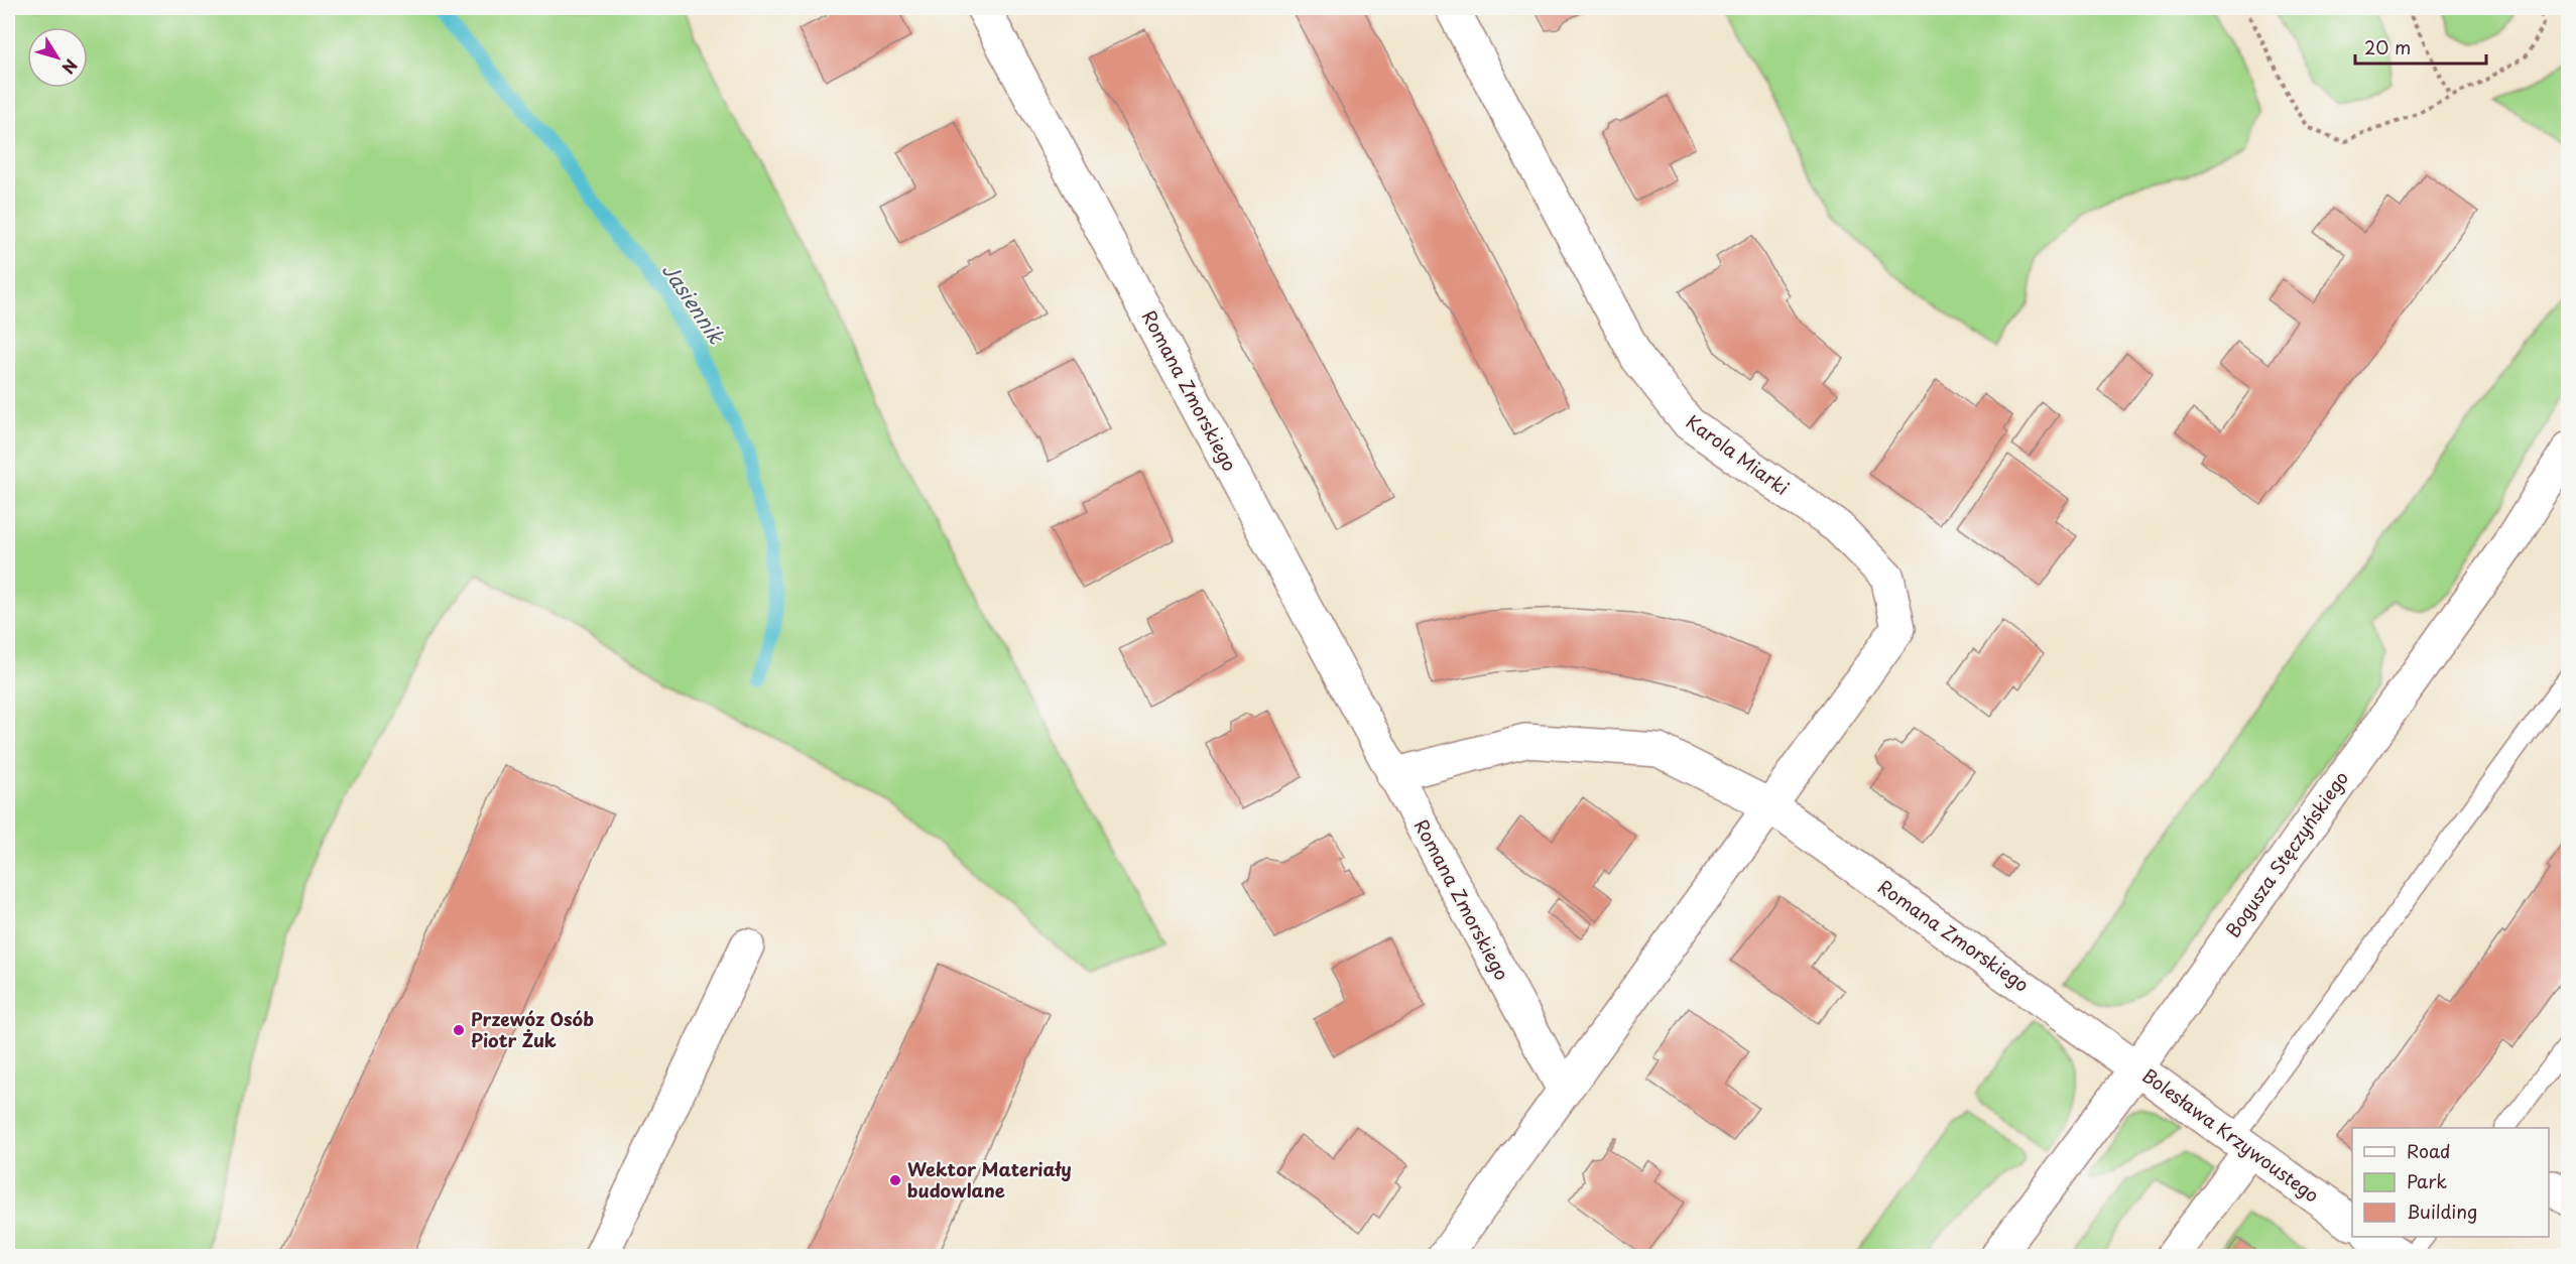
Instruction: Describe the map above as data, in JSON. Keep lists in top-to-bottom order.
{
  "streets": {
    "street": [
      "Romana Zmorskiego",
      "Karola Miarki",
      "Bogusza Stęczyńskiego",
      "Bolesława Krzywoustego"
    ]
  },
  "crossings": [
    ["Romana Zmorskiego", "Karola Miarki"],
    ["Romana Zmorskiego", "Bogusza Stęczyńskiego"],
    ["Romana Zmorskiego", "Bolesława Krzywoustego"],
    ["Bogusza Stęczyńskiego", "Bolesława Krzywoustego"]
  ],
  "water": ["Jasiennik"],
  "places": ["Przewóz Osób Piotr Żuk", "Wektor Materiały budowlane"],
  "legend": ["Road", "Park", "Building"],
  "scale_bar": "20 m",
  "north": "bottom right"
}
